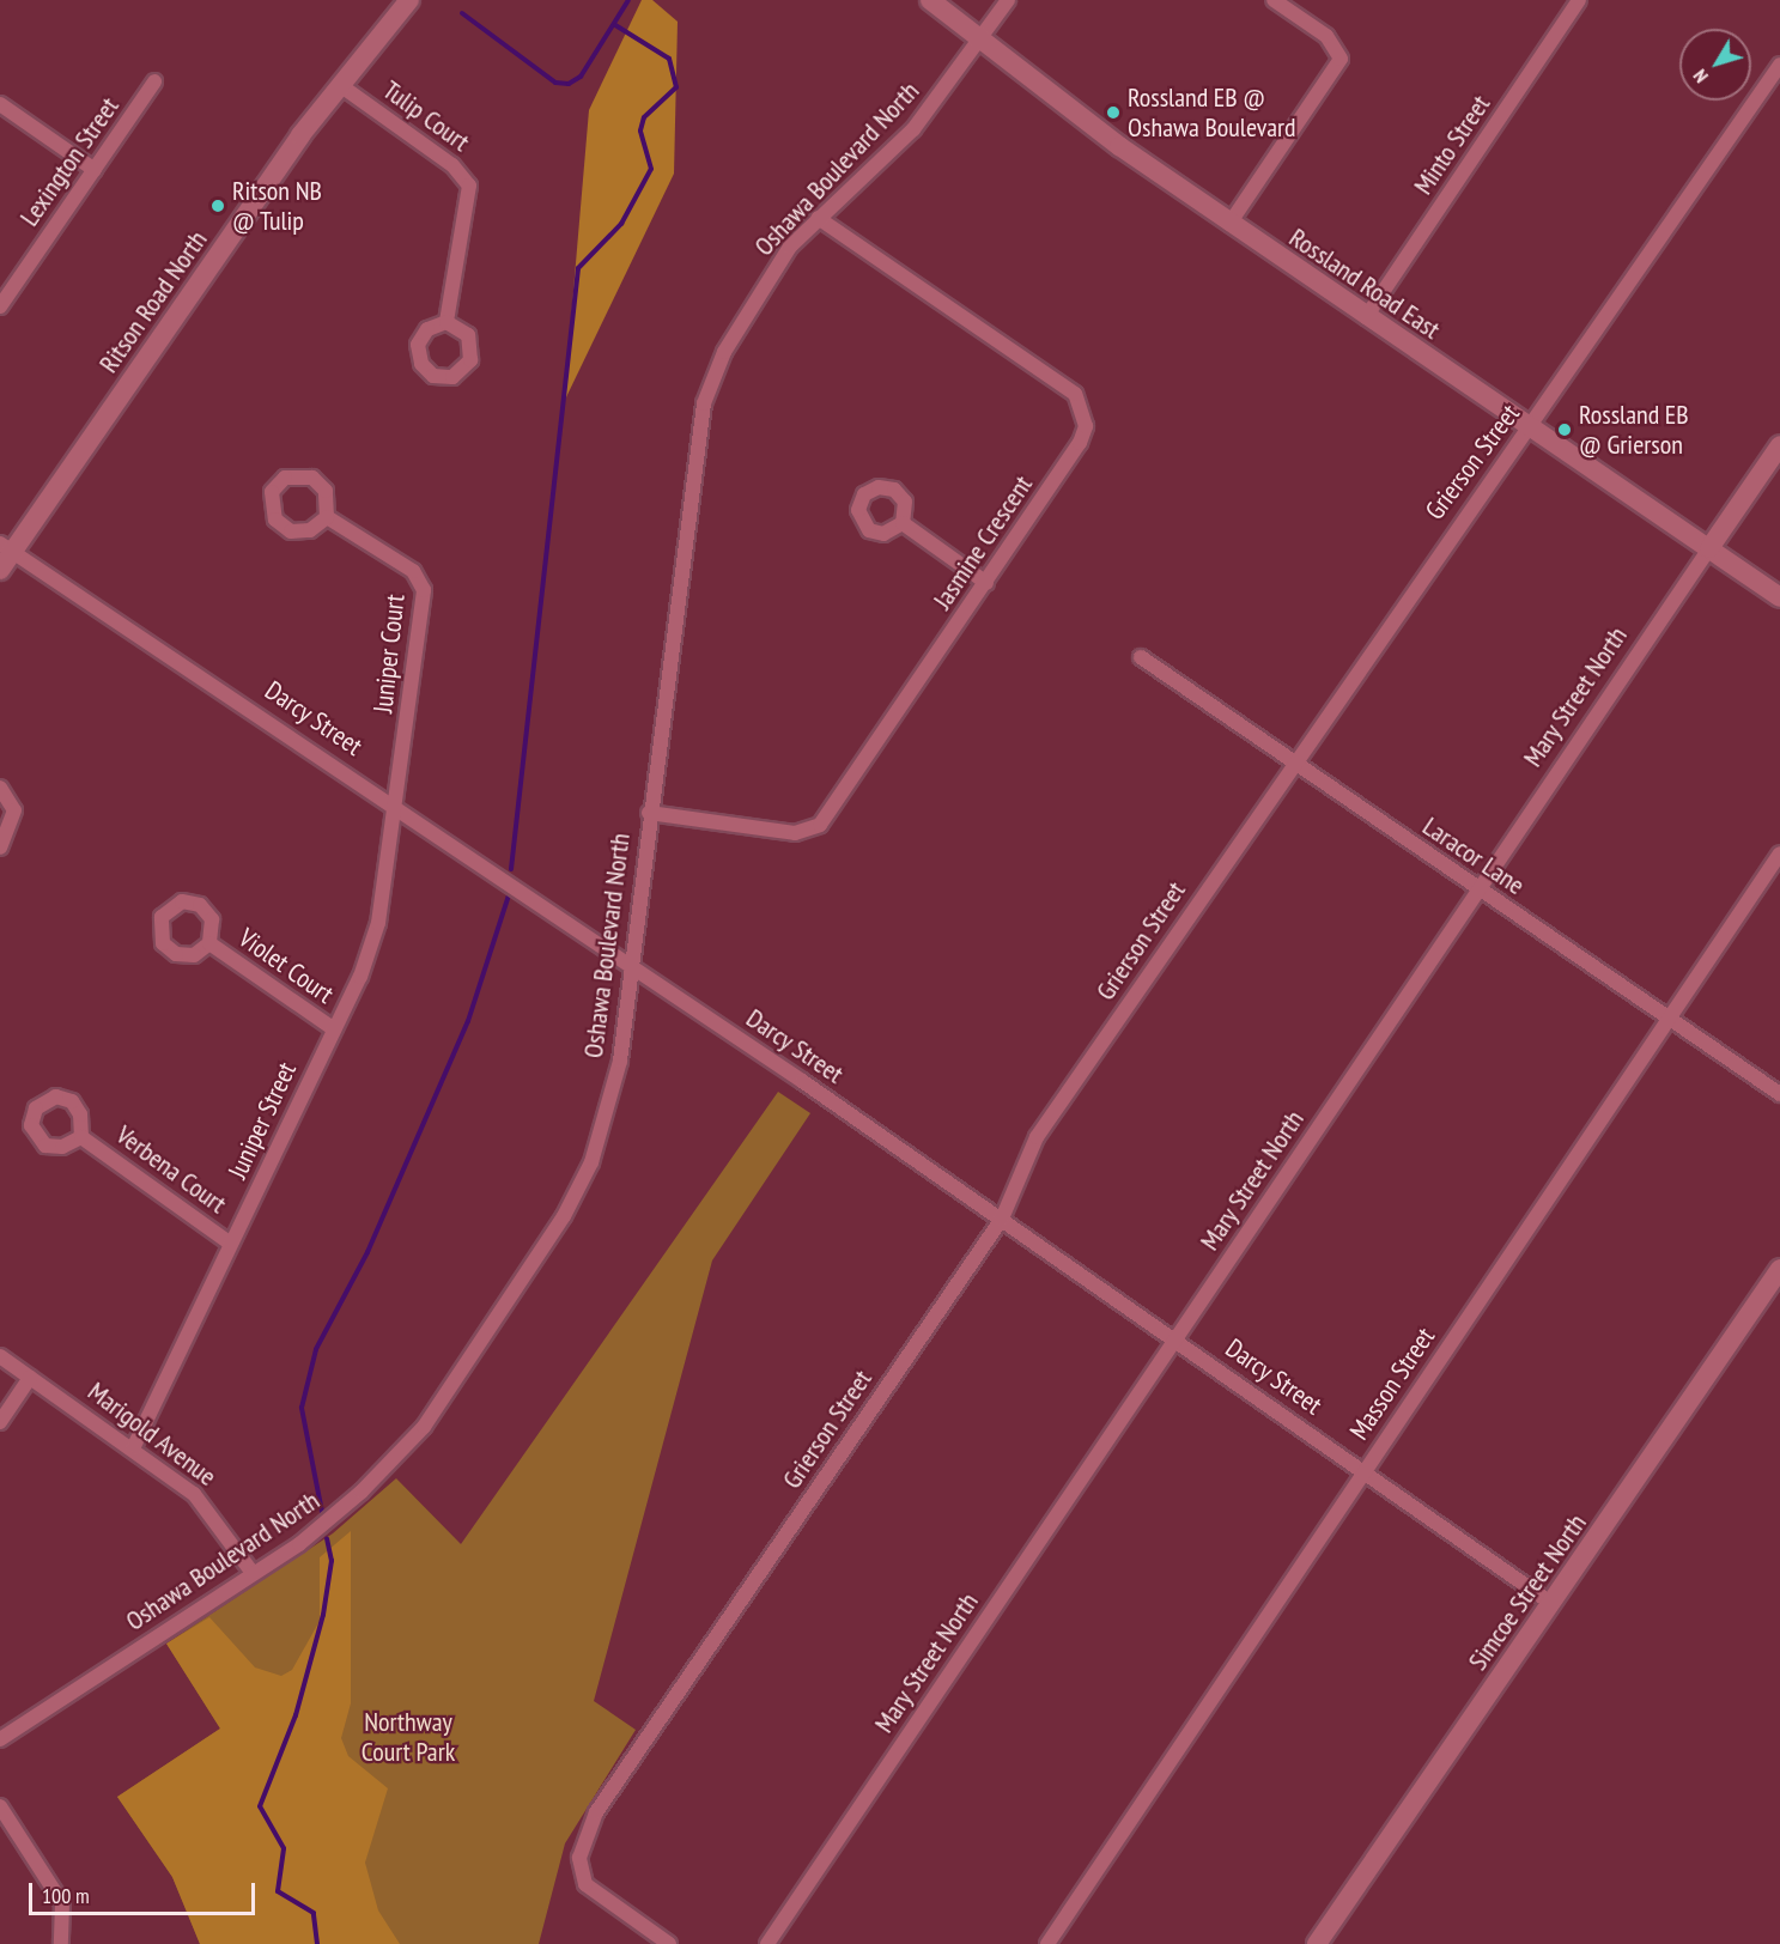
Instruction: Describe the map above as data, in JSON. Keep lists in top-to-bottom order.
{
  "streets": {
    "main road": [
      "Rossland Road East",
      "Ritson Road North",
      "Mary Street North",
      "Simcoe Street North"
    ],
    "street": [
      "Tulip Court",
      "Minto Street",
      "Lexington Street",
      "Oshawa Boulevard North",
      "Grierson Street",
      "Jasmine Crescent",
      "Juniper Court",
      "Darcy Street",
      "Laracor Lane",
      "Violet Court",
      "Juniper Street",
      "Verbena Court",
      "Masson Street",
      "Marigold Avenue"
    ]
  },
  "crossings": [
    ["Tulip Court", "Ritson Road North"],
    ["Minto Street", "Rossland Road East"],
    ["Oshawa Boulevard North", "Rossland Road East"],
    ["Oshawa Boulevard North", "Jasmine Crescent"],
    ["Oshawa Boulevard North", "Darcy Street"],
    ["Oshawa Boulevard North", "Marigold Avenue"],
    ["Rossland Road East", "Grierson Street"],
    ["Rossland Road East", "Mary Street North"],
    ["Ritson Road North", "Darcy Street"],
    ["Grierson Street", "Darcy Street"],
    ["Grierson Street", "Laracor Lane"],
    ["Juniper Court", "Darcy Street"],
    ["Juniper Court", "Juniper Street"],
    ["Mary Street North", "Darcy Street"],
    ["Mary Street North", "Laracor Lane"],
    ["Darcy Street", "Juniper Street"],
    ["Darcy Street", "Masson Street"],
    ["Darcy Street", "Simcoe Street North"],
    ["Laracor Lane", "Masson Street"],
    ["Violet Court", "Juniper Street"],
    ["Juniper Street", "Verbena Court"],
    ["Juniper Street", "Marigold Avenue"]
  ],
  "parks": ["Northway Court Park"],
  "places": ["Rossland EB @ Oshawa Boulevard", "Ritson NB @ Tulip", "Rossland EB @ Grierson"],
  "scale_bar": "100 m",
  "north": "bottom left"
}
